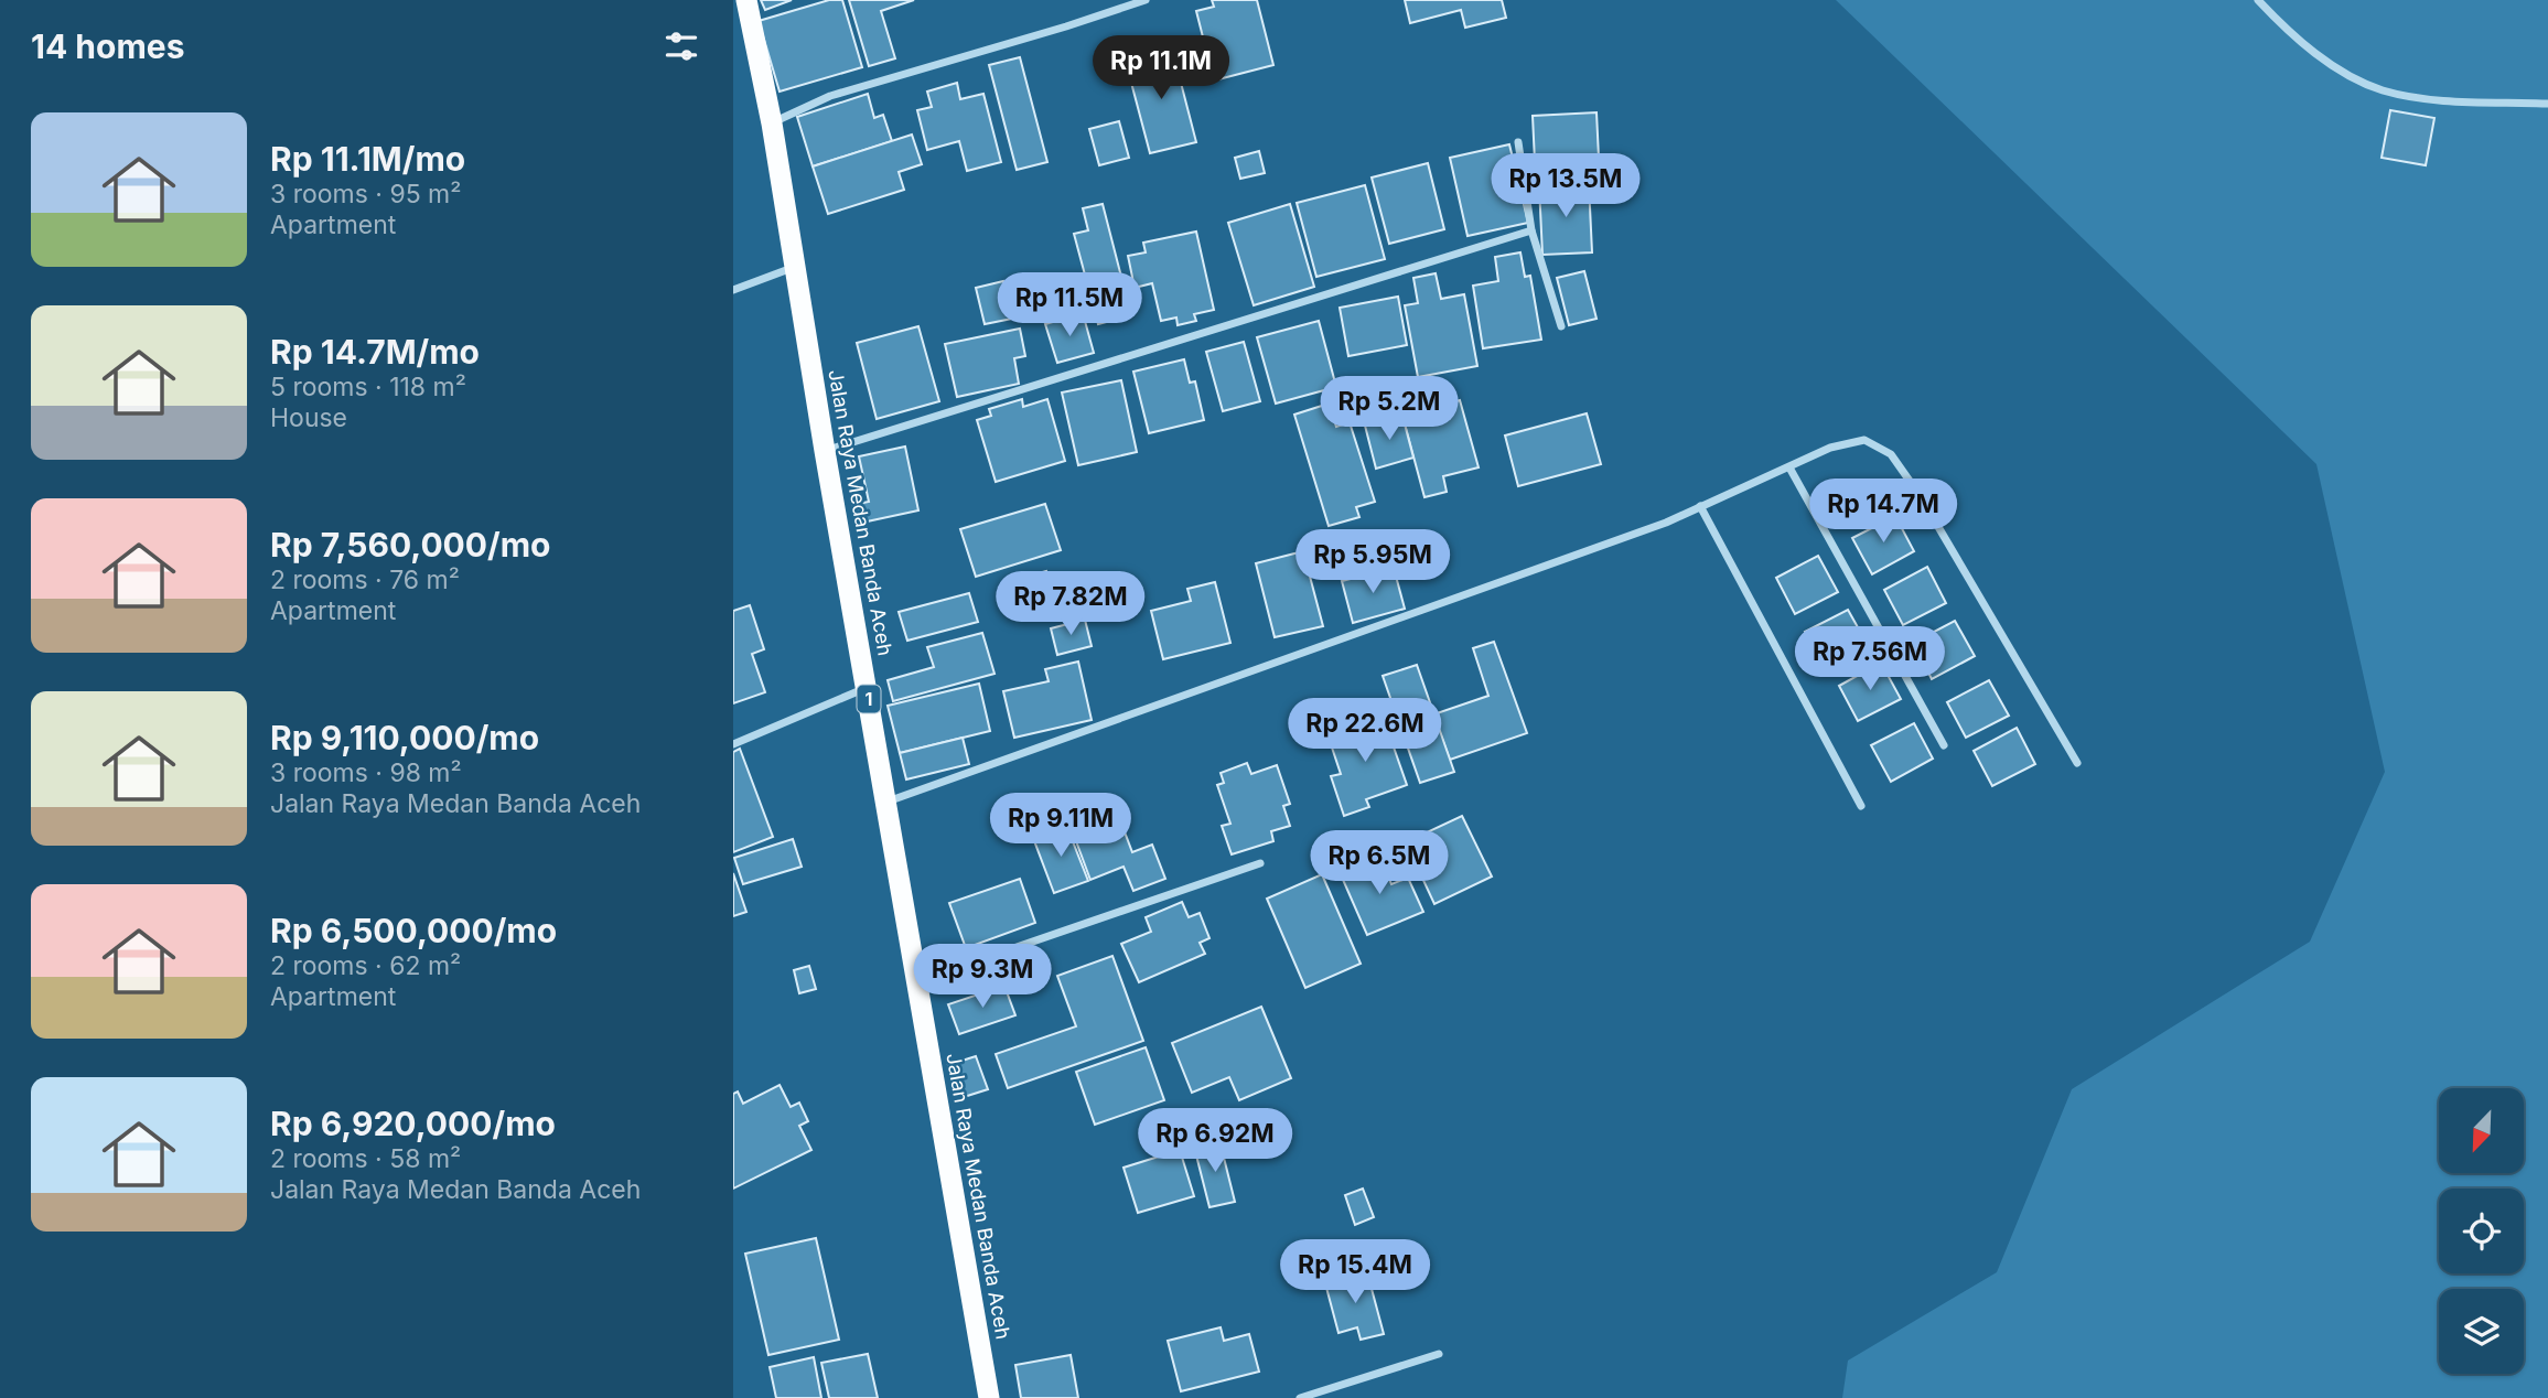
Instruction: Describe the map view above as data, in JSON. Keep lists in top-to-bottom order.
{
  "streets": {
    "highway": ["Jalan Raya Medan Banda Aceh", "1"]
  },
  "north": "bottom left",
  "page": {
    "heading": "14 homes",
    "price": [
      "Rp 11.1M",
      "Rp 13.5M",
      "Rp 11.5M",
      "Rp 5.2M",
      "Rp 14.7M",
      "Rp 5.95M",
      "Rp 7.82M",
      "Rp 7.56M",
      "Rp 22.6M",
      "Rp 9.11M",
      "Rp 6.5M",
      "Rp 9.3M",
      "Rp 6.92M",
      "Rp 15.4M"
    ],
    "list": [
      {
        "name": "Rp 11.1M/mo",
        "note": "3 rooms · 95 m² · Apartment"
      },
      {
        "name": "Rp 14.7M/mo",
        "note": "5 rooms · 118 m² · House"
      },
      {
        "name": "Rp 7,560,000/mo",
        "note": "2 rooms · 76 m² · Apartment"
      },
      {
        "name": "Rp 9,110,000/mo",
        "note": "3 rooms · 98 m² · Jalan Raya Medan Banda Aceh"
      },
      {
        "name": "Rp 6,500,000/mo",
        "note": "2 rooms · 62 m² · Apartment"
      },
      {
        "name": "Rp 6,920,000/mo",
        "note": "2 rooms · 58 m² · Jalan Raya Medan Banda Aceh"
      }
    ]
  }
}
